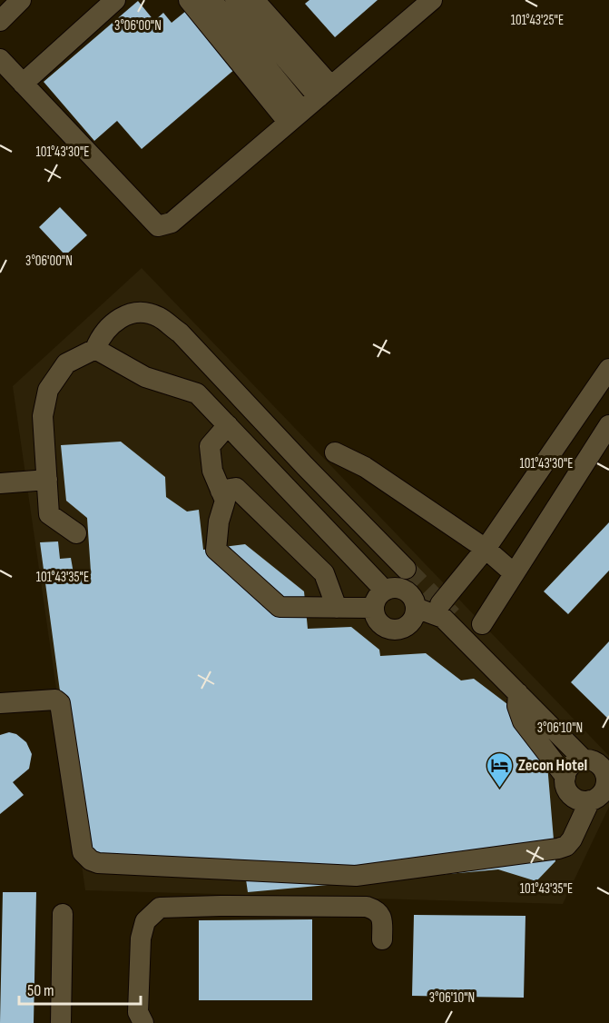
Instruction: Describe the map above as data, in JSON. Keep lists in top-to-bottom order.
{
  "places": {
    "hotel": ["Zecon Hotel"]
  },
  "scale_bar": "50 m",
  "coordinates": [
    "101°43'25\"E",
    "3°06'00\"N",
    "101°43'30\"E",
    "101°43'35\"E",
    "3°06'10\"N"
  ]
}
